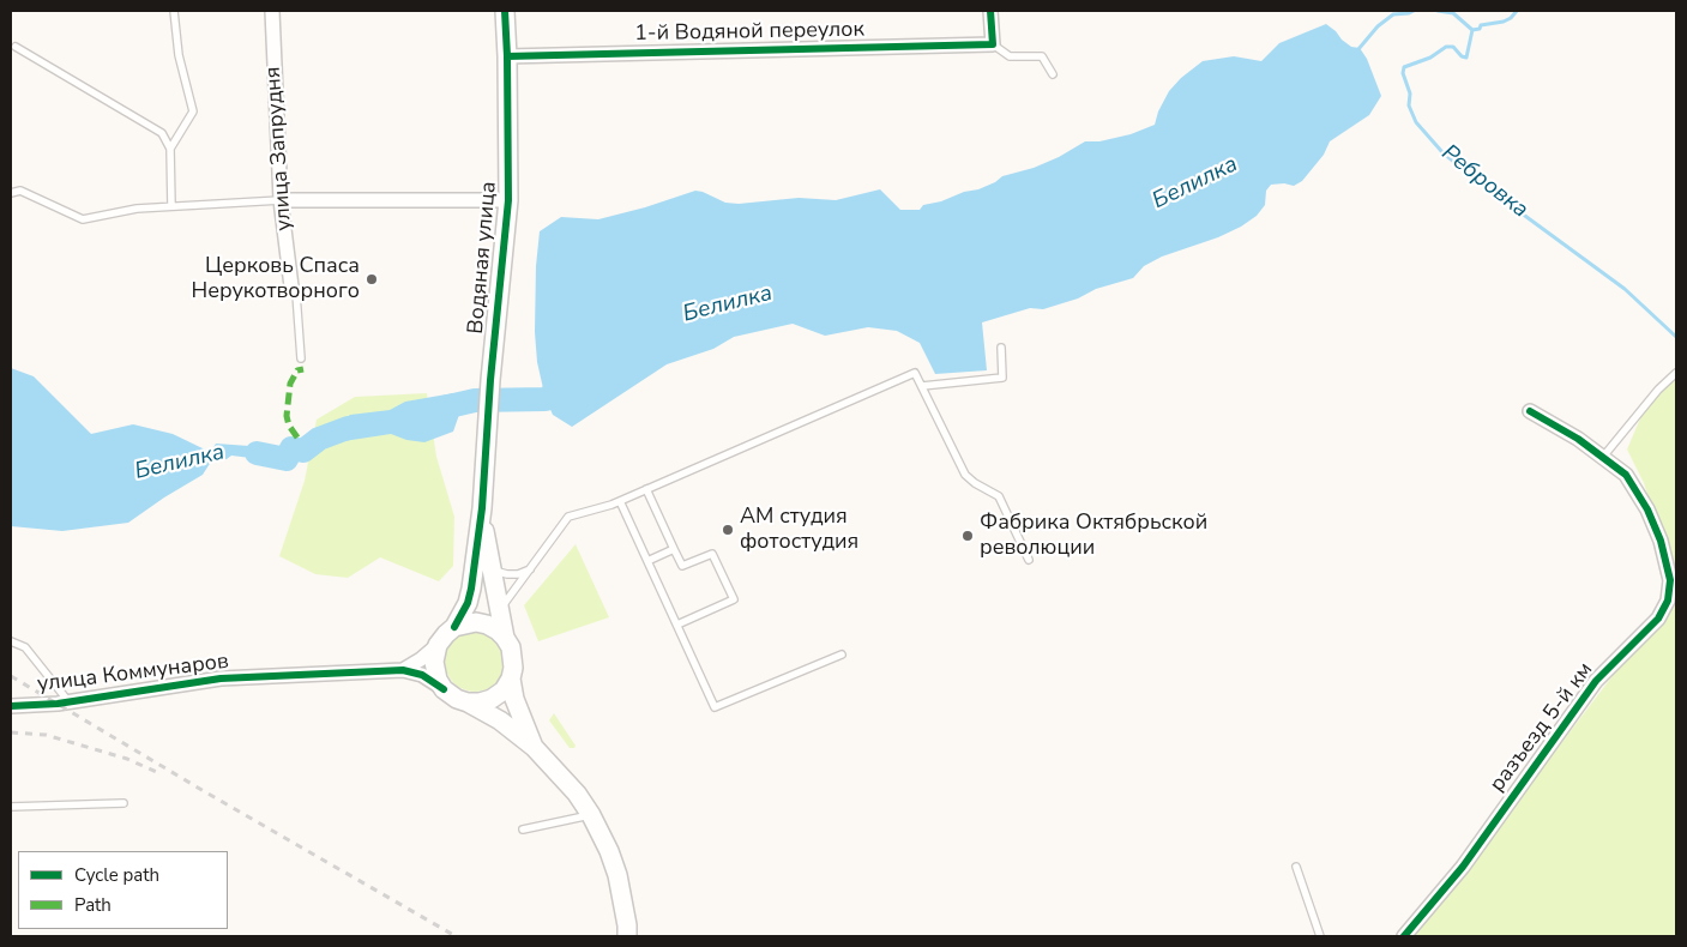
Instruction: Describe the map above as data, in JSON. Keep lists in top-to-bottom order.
{
  "streets": {
    "street": [
      "1-й Водяной переулок",
      "улица Запрудня",
      "Водяная улица",
      "улица Коммунаров",
      "разъезд 5-й км"
    ]
  },
  "crossings": [
    ["1-й Водяной переулок", "Водяная улица"]
  ],
  "water": ["Ребровка", "Белилка"],
  "places": ["Церковь Спаса Нерукотворного", "АМ студия фотостудия", "Фабрика Октябрьской революции"],
  "legend": ["Cycle path", "Path"]
}
